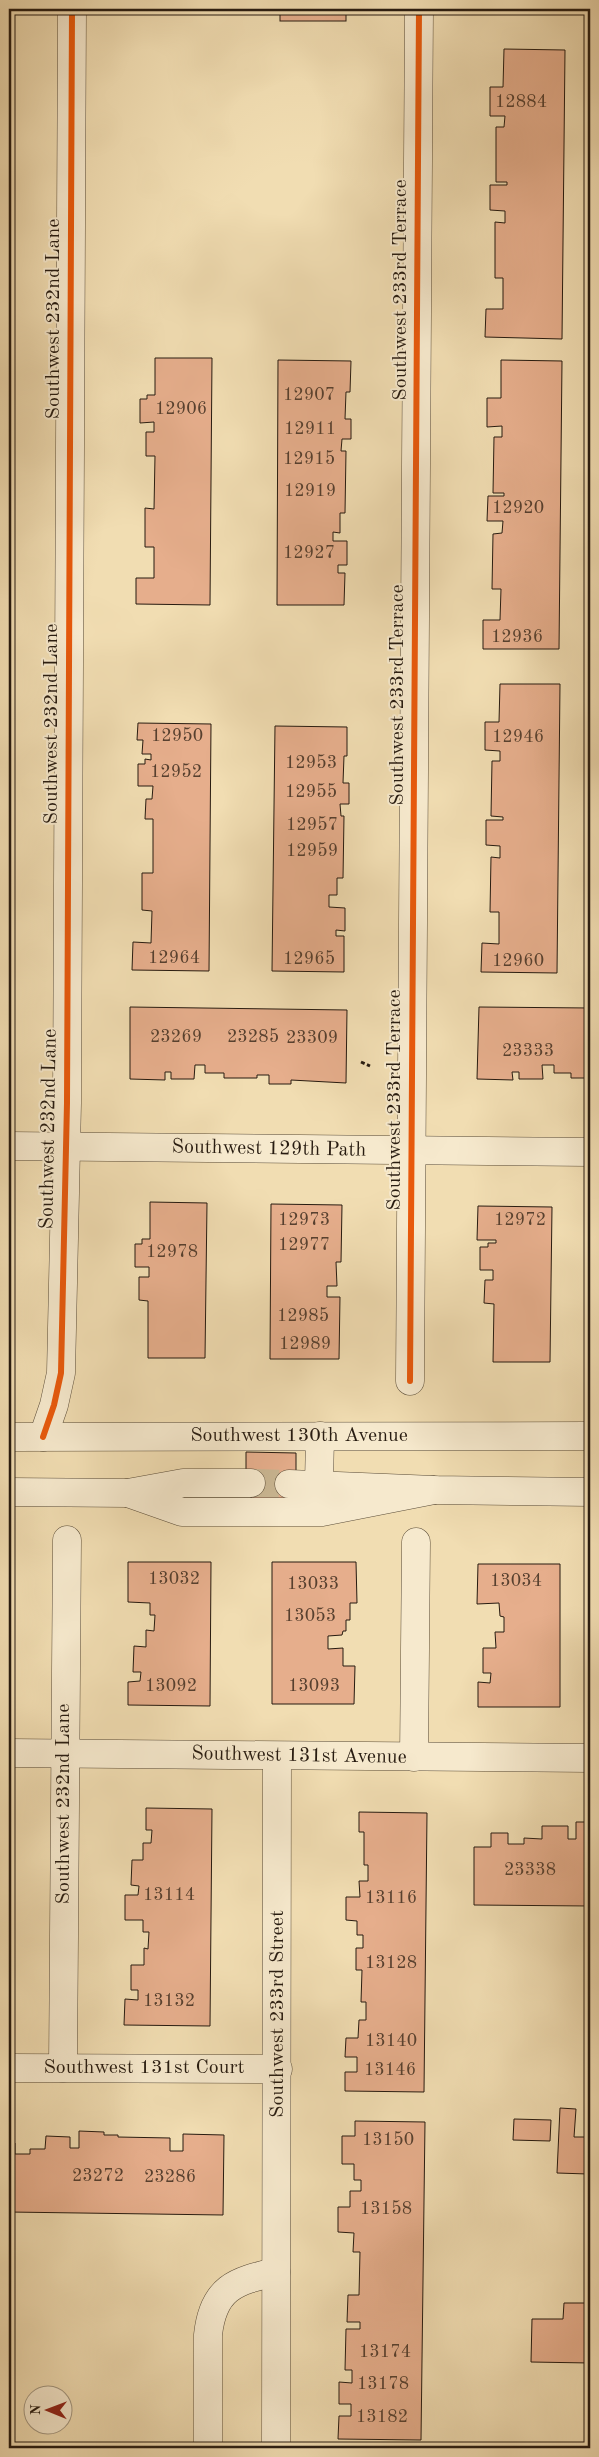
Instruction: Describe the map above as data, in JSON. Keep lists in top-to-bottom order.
{
  "streets": {
    "street": [
      "Southwest 233rd Terrace",
      "Southwest 232nd Lane",
      "Southwest 129th Path",
      "Southwest 130th Avenue",
      "Southwest 131st Avenue",
      "Southwest 233rd Street",
      "Southwest 131st Court"
    ]
  },
  "crossings": [
    ["Southwest 233rd Terrace", "Southwest 129th Path"],
    ["Southwest 232nd Lane", "Southwest 129th Path"],
    ["Southwest 232nd Lane", "Southwest 130th Avenue"],
    ["Southwest 232nd Lane", "Southwest 131st Avenue"],
    ["Southwest 232nd Lane", "Southwest 131st Court"],
    ["Southwest 131st Avenue", "Southwest 233rd Street"],
    ["Southwest 233rd Street", "Southwest 131st Court"]
  ],
  "house_numbers": [
    "12884",
    "12907",
    "12906",
    "12911",
    "12915",
    "12919",
    "12920",
    "12927",
    "12936",
    "12950",
    "12946",
    "12953",
    "12952",
    "12955",
    "12957",
    "12959",
    "12964",
    "12965",
    "12960",
    "23269",
    "23285",
    "23309",
    "23333",
    "12973",
    "12972",
    "12977",
    "12978",
    "12985",
    "12989",
    "13032",
    "13034",
    "13033",
    "13053",
    "13092",
    "13093",
    "23338",
    "13114",
    "13116",
    "13128",
    "13132",
    "13140",
    "13146",
    "13150",
    "23272",
    "23286",
    "13158",
    "13174",
    "13178",
    "13182"
  ],
  "north": "left"
}
